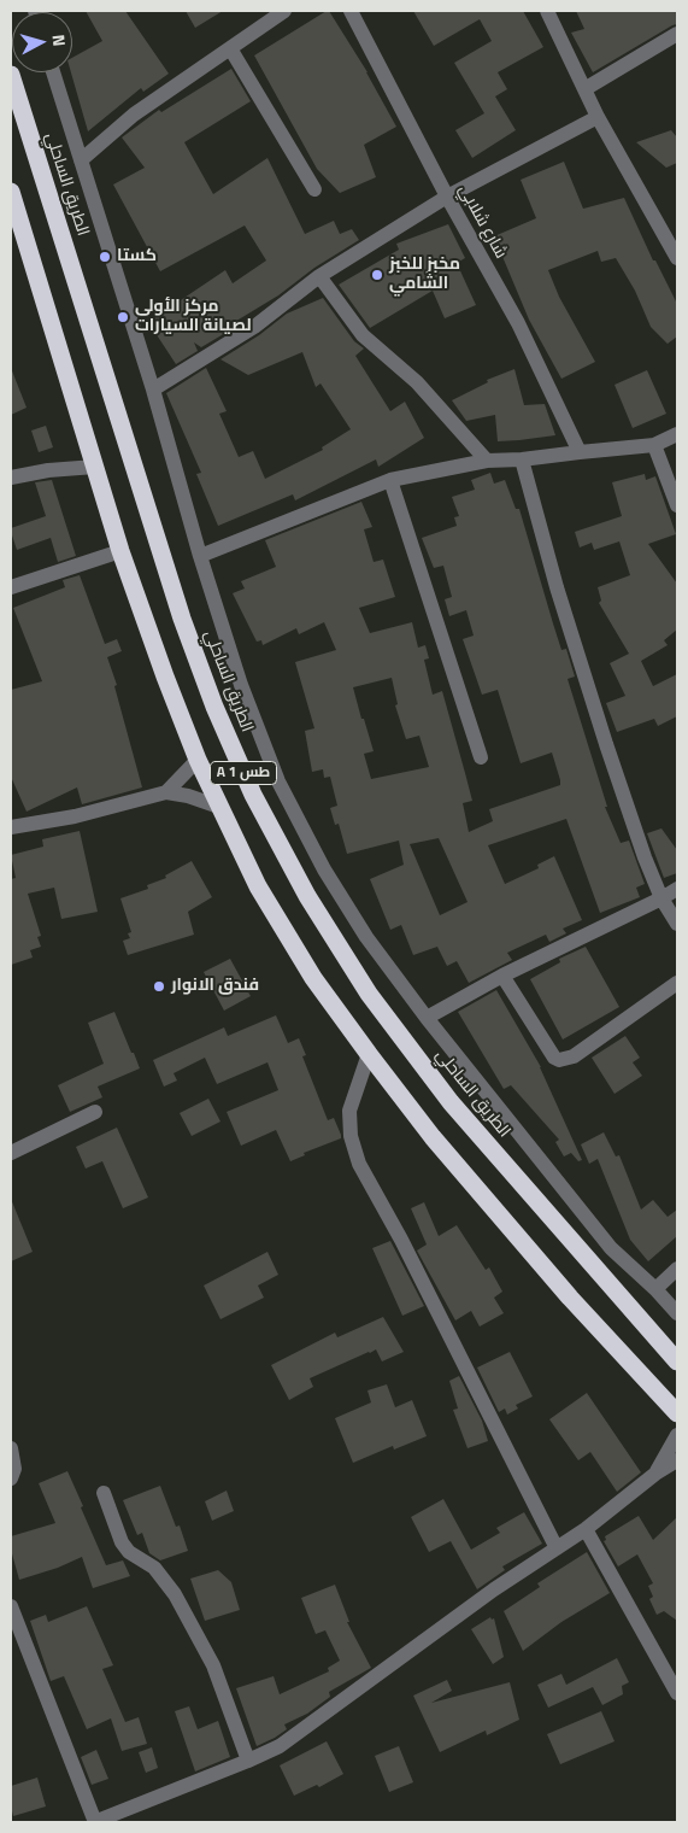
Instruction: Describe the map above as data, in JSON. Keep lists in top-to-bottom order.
{
  "streets": {
    "highway": ["الطريق الساحلي", "A 1 طس"],
    "street": ["شارع شلابي"]
  },
  "places": [
    "كستا",
    "مخبز للخبز الشامي",
    "مركز الأولى لصيانة السيارات",
    "فندق الانوار"
  ],
  "north": "right"
}
